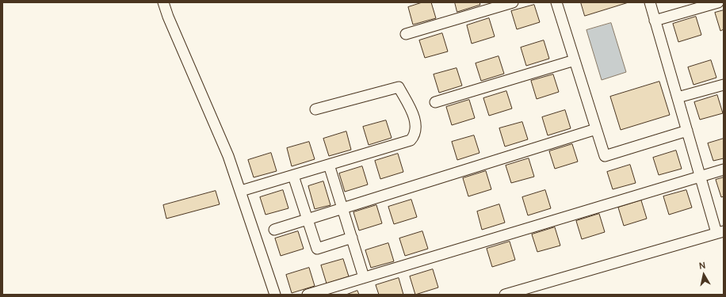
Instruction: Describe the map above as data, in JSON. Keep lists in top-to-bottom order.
{
  "north": "top"
}
